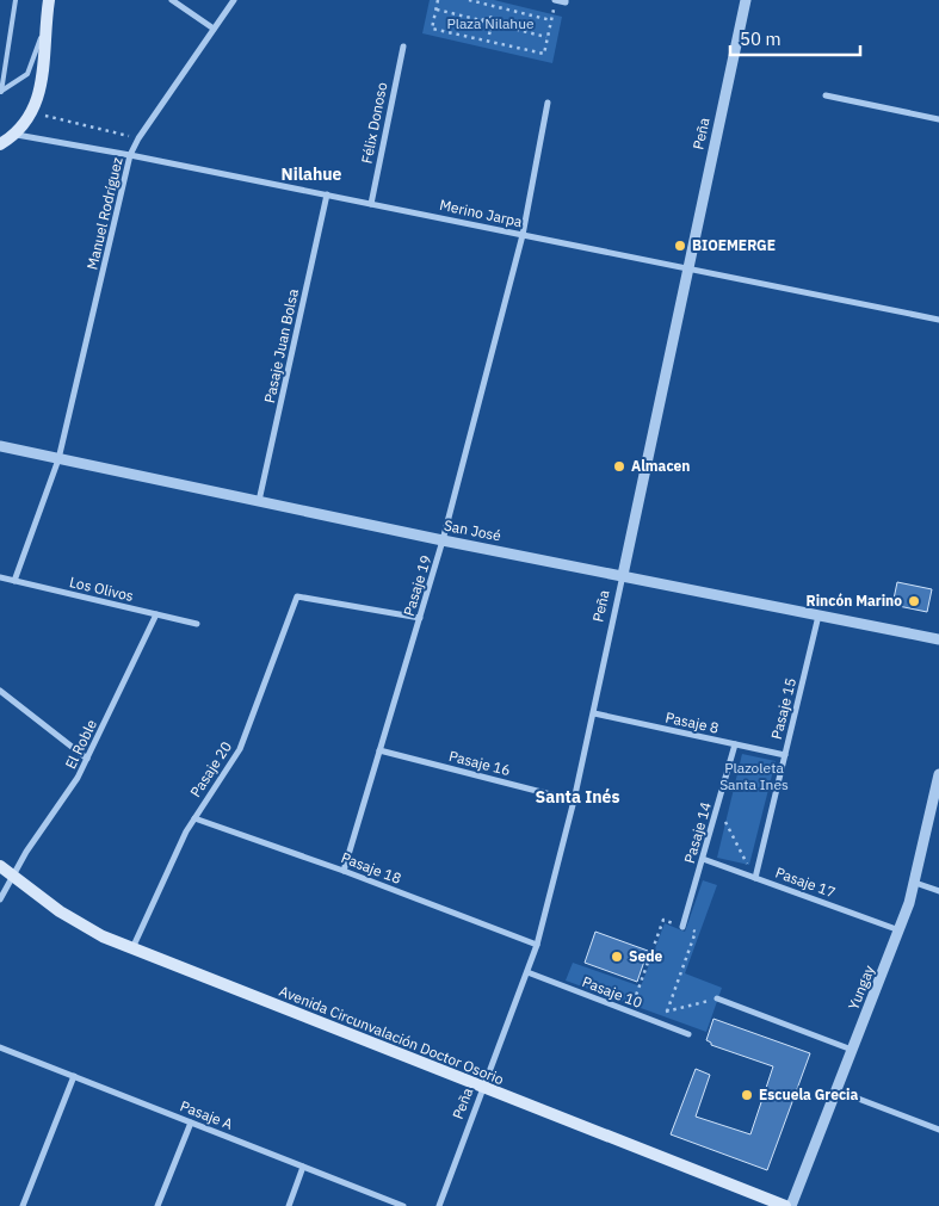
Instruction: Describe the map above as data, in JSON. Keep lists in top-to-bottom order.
{
  "streets": {
    "main road": ["Avenida Circunvalación Doctor Osorio"],
    "street": [
      "Félix Donoso",
      "Peña",
      "Manuel Rodríguez",
      "Merino Jarpa",
      "Pasaje Juan Bolsa",
      "San José",
      "Pasaje 19",
      "Los Olivos",
      "Pasaje 15",
      "Pasaje 8",
      "El Roble",
      "Pasaje 16",
      "Pasaje 20",
      "Pasaje 14",
      "Pasaje 18",
      "Pasaje 17",
      "Yungay",
      "Pasaje 10",
      "Pasaje A"
    ]
  },
  "crossings": [
    ["Félix Donoso", "Merino Jarpa"],
    ["Peña", "Merino Jarpa"],
    ["Peña", "San José"],
    ["Peña", "Pasaje 8"],
    ["Peña", "Pasaje 16"],
    ["Peña", "Pasaje 18"],
    ["Peña", "Pasaje 10"],
    ["Peña", "Avenida Circunvalación Doctor Osorio"],
    ["Manuel Rodríguez", "Merino Jarpa"],
    ["Manuel Rodríguez", "San José"],
    ["Manuel Rodríguez", "Los Olivos"],
    ["Merino Jarpa", "Pasaje Juan Bolsa"],
    ["Merino Jarpa", "Pasaje 19"],
    ["Pasaje Juan Bolsa", "San José"],
    ["San José", "Pasaje 19"],
    ["San José", "Pasaje 15"],
    ["Pasaje 19", "Pasaje 16"],
    ["Pasaje 19", "Pasaje 20"],
    ["Pasaje 19", "Pasaje 18"],
    ["Los Olivos", "El Roble"],
    ["Pasaje 15", "Pasaje 8"],
    ["Pasaje 15", "Pasaje 17"],
    ["Pasaje 8", "Pasaje 14"],
    ["El Roble", "Avenida Circunvalación Doctor Osorio"],
    ["Pasaje 20", "Pasaje 18"],
    ["Pasaje 20", "Avenida Circunvalación Doctor Osorio"],
    ["Pasaje 14", "Pasaje 17"],
    ["Pasaje 17", "Yungay"]
  ],
  "districts": ["Nilahue", "Santa Inés"],
  "parks": ["Plaza Nilahue", "Plazoleta Santa Ines"],
  "places": [
    "BIOEMERGE",
    "Almacen",
    "Rincón Marino",
    "Sede",
    "Escuela Grecia"
  ],
  "scale_bar": "50 m"
}
